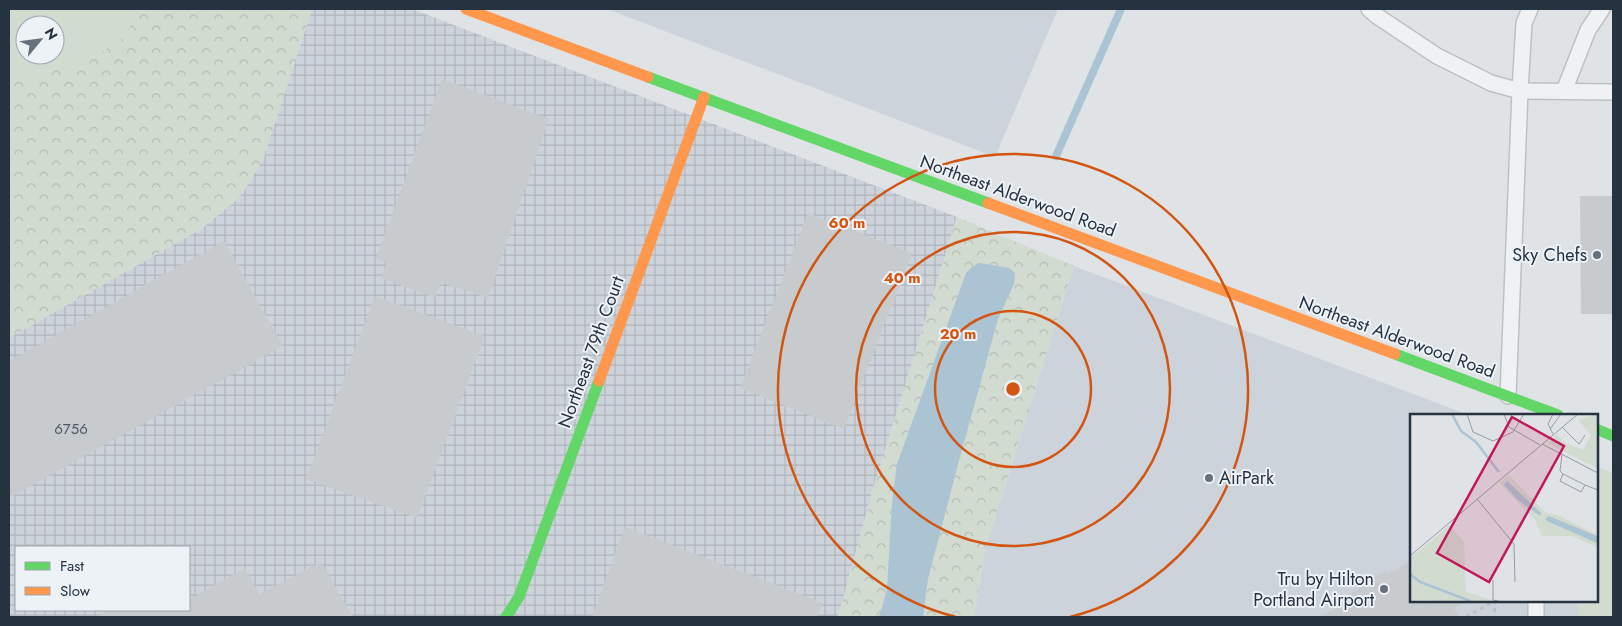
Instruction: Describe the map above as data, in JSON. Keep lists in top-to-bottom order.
{
  "streets": {
    "main road": ["Northeast Alderwood Road", "Northeast 79th Court"]
  },
  "crossings": [
    ["Northeast Alderwood Road", "Northeast 79th Court"]
  ],
  "places": ["Sky Chefs", "AirPark", "Tru by Hilton Portland Airport"],
  "house_numbers": ["6756"],
  "legend": ["Fast", "Slow"],
  "north": "top right",
  "rings": ["60 m", "40 m", "20 m"]
}
